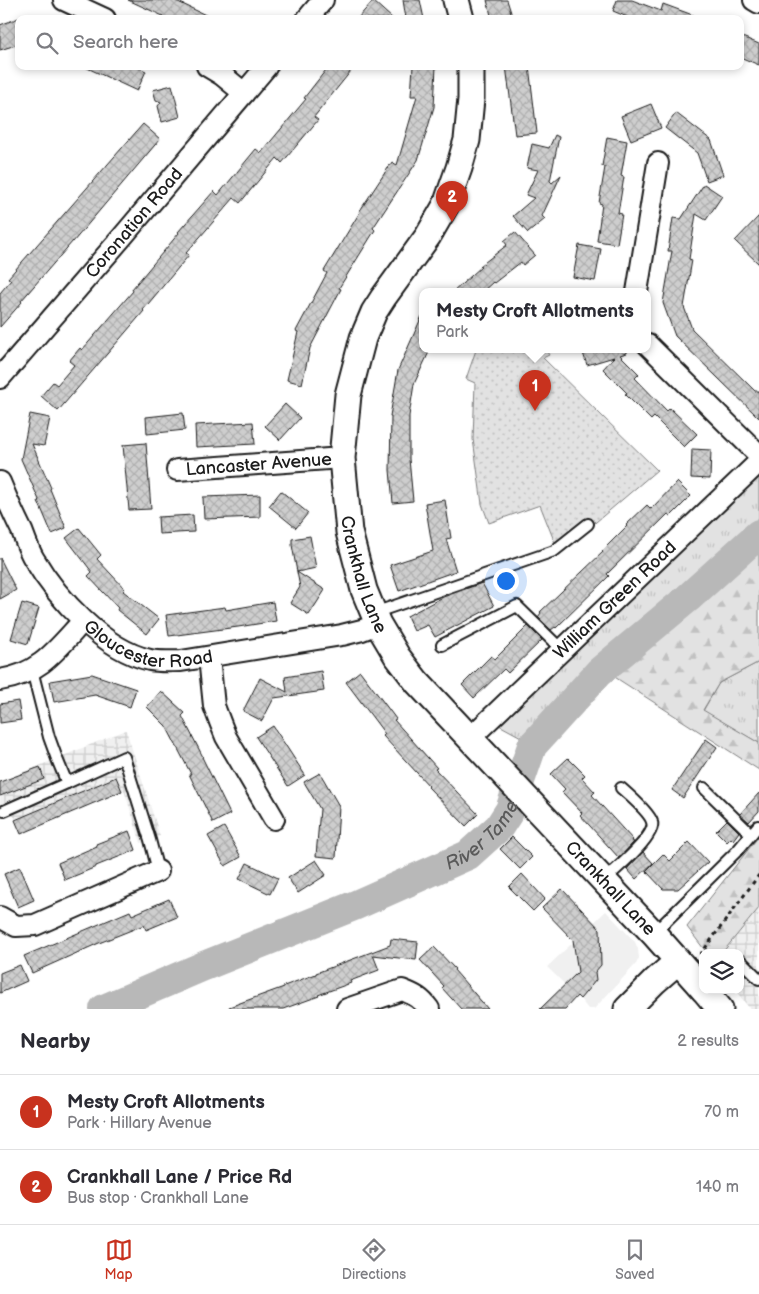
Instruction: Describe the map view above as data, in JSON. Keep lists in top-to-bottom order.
{
  "streets": {
    "street": [
      "Coronation Road",
      "Lancaster Avenue",
      "Crankhall Lane",
      "William Green Road",
      "Gloucester Road"
    ]
  },
  "crossings": [
    ["Lancaster Avenue", "Crankhall Lane"],
    ["Crankhall Lane", "William Green Road"],
    ["Crankhall Lane", "Gloucester Road"]
  ],
  "water": ["River Tame"],
  "page": {
    "search": "Search here",
    "pins": ["2", "1"],
    "popup": ["Mesty Croft Allotments", "Park"],
    "heading": ["Nearby", "2 results"],
    "list": [
      {
        "mark": "1",
        "name": "Mesty Croft Allotments",
        "note": "Park · Hillary Avenue",
        "value": "70 m"
      },
      {
        "mark": "2",
        "name": "Crankhall Lane / Price Rd",
        "note": "Bus stop · Crankhall Lane",
        "value": "140 m"
      }
    ],
    "nav": ["Map", "Directions", "Saved"]
  }
}
